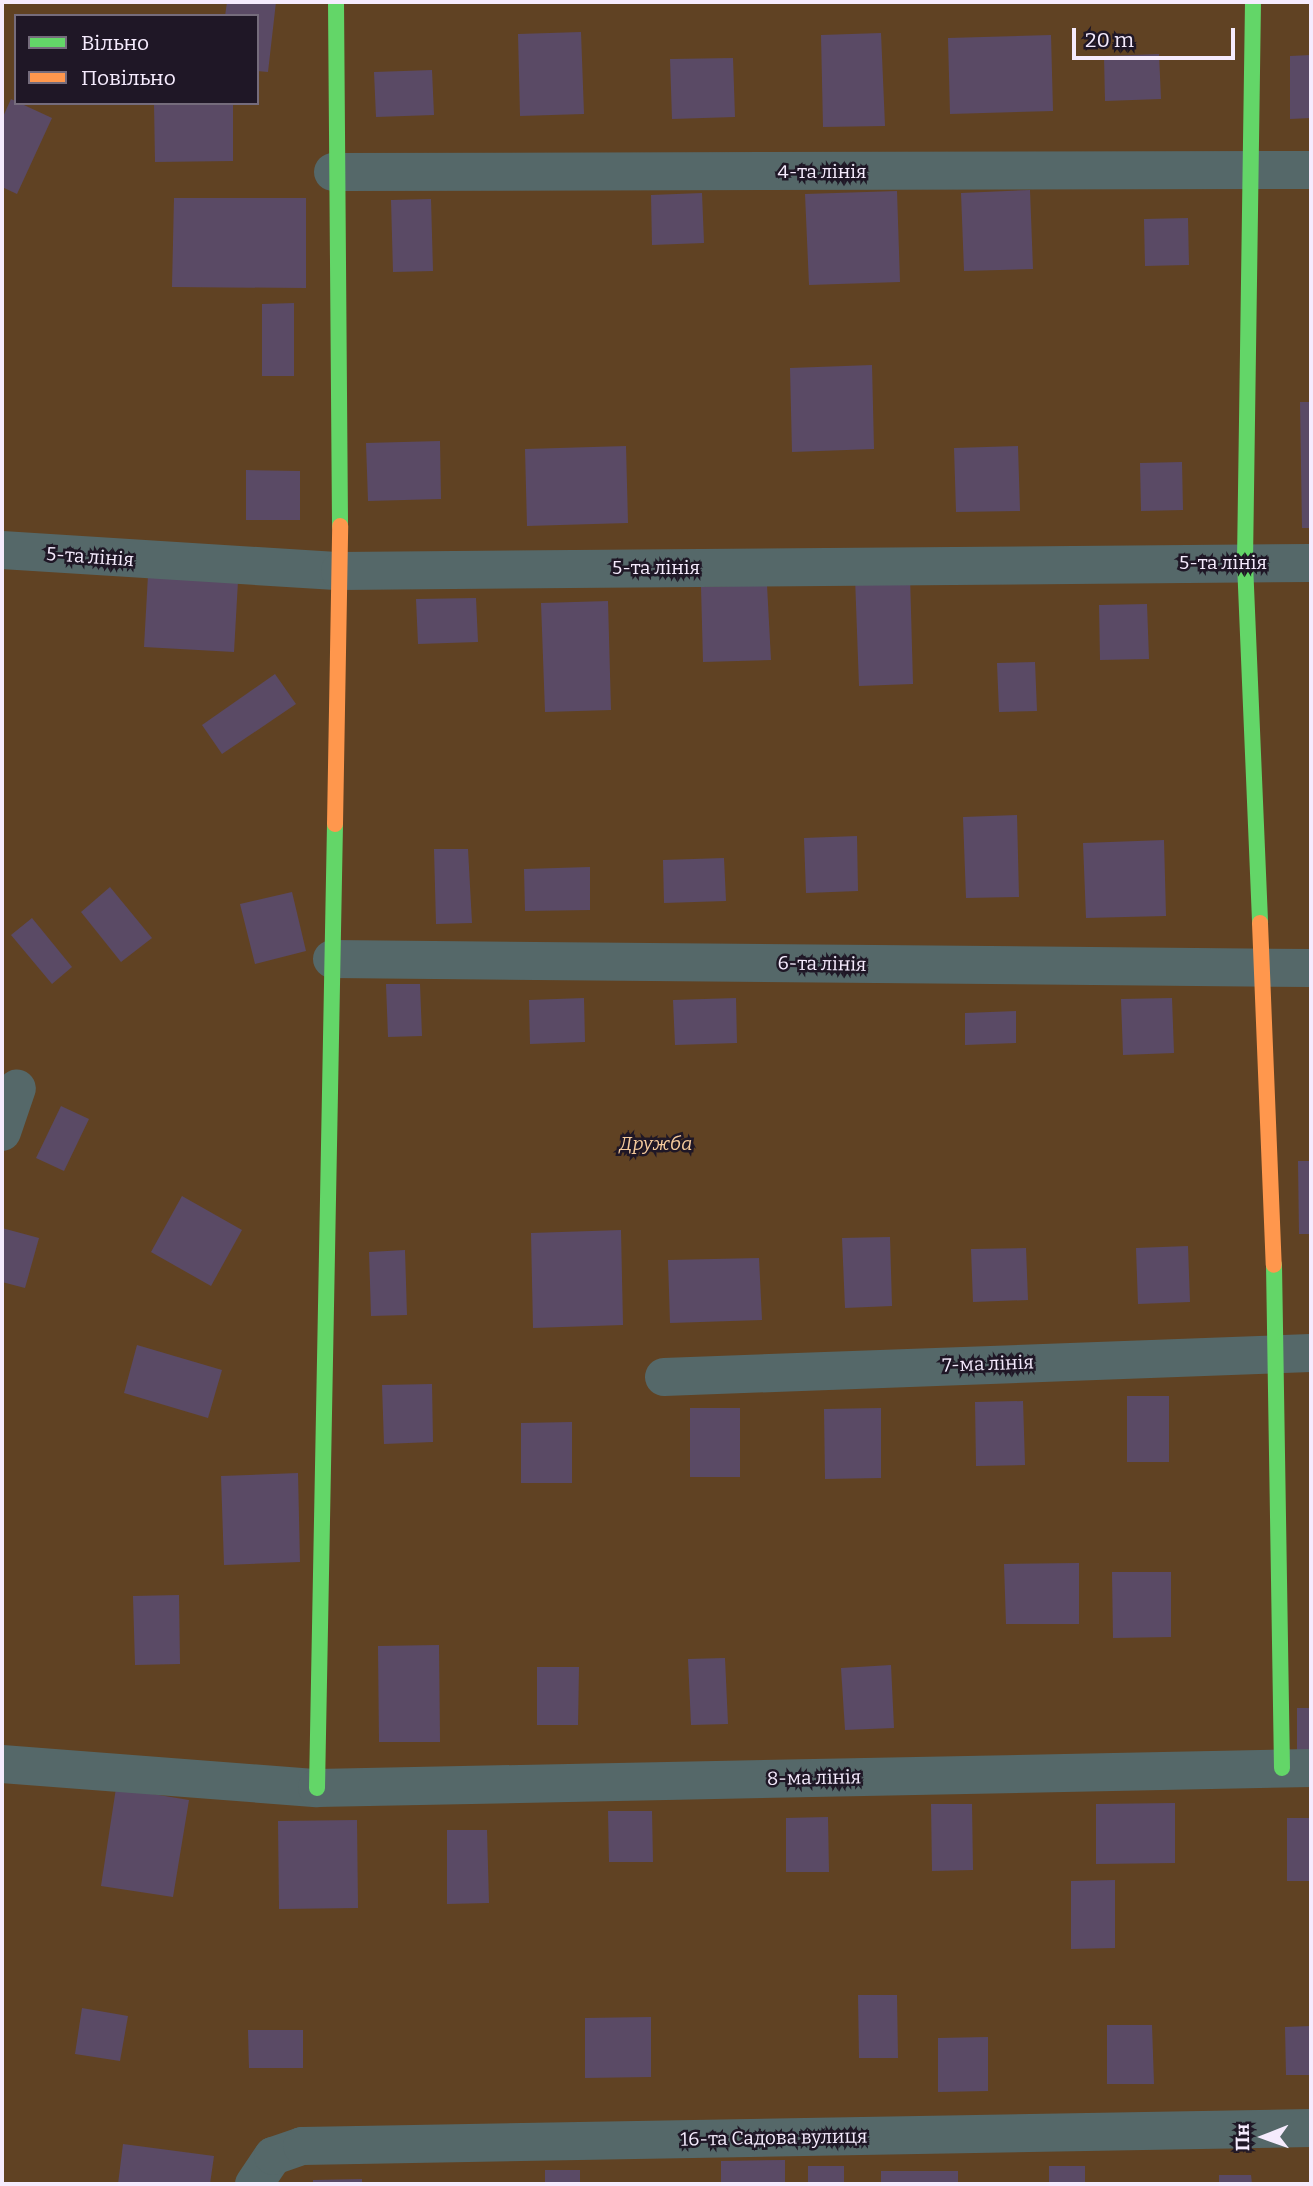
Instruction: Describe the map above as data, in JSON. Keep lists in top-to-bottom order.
{
  "streets": {
    "street": [
      "4-та лінія",
      "5-та лінія",
      "6-та лінія",
      "7-ма лінія",
      "8-ма лінія",
      "16-та Садова вулиця"
    ]
  },
  "parks": ["Дружба"],
  "legend": ["Вільно", "Повільно"],
  "scale_bar": "20 m",
  "north": "left"
}
